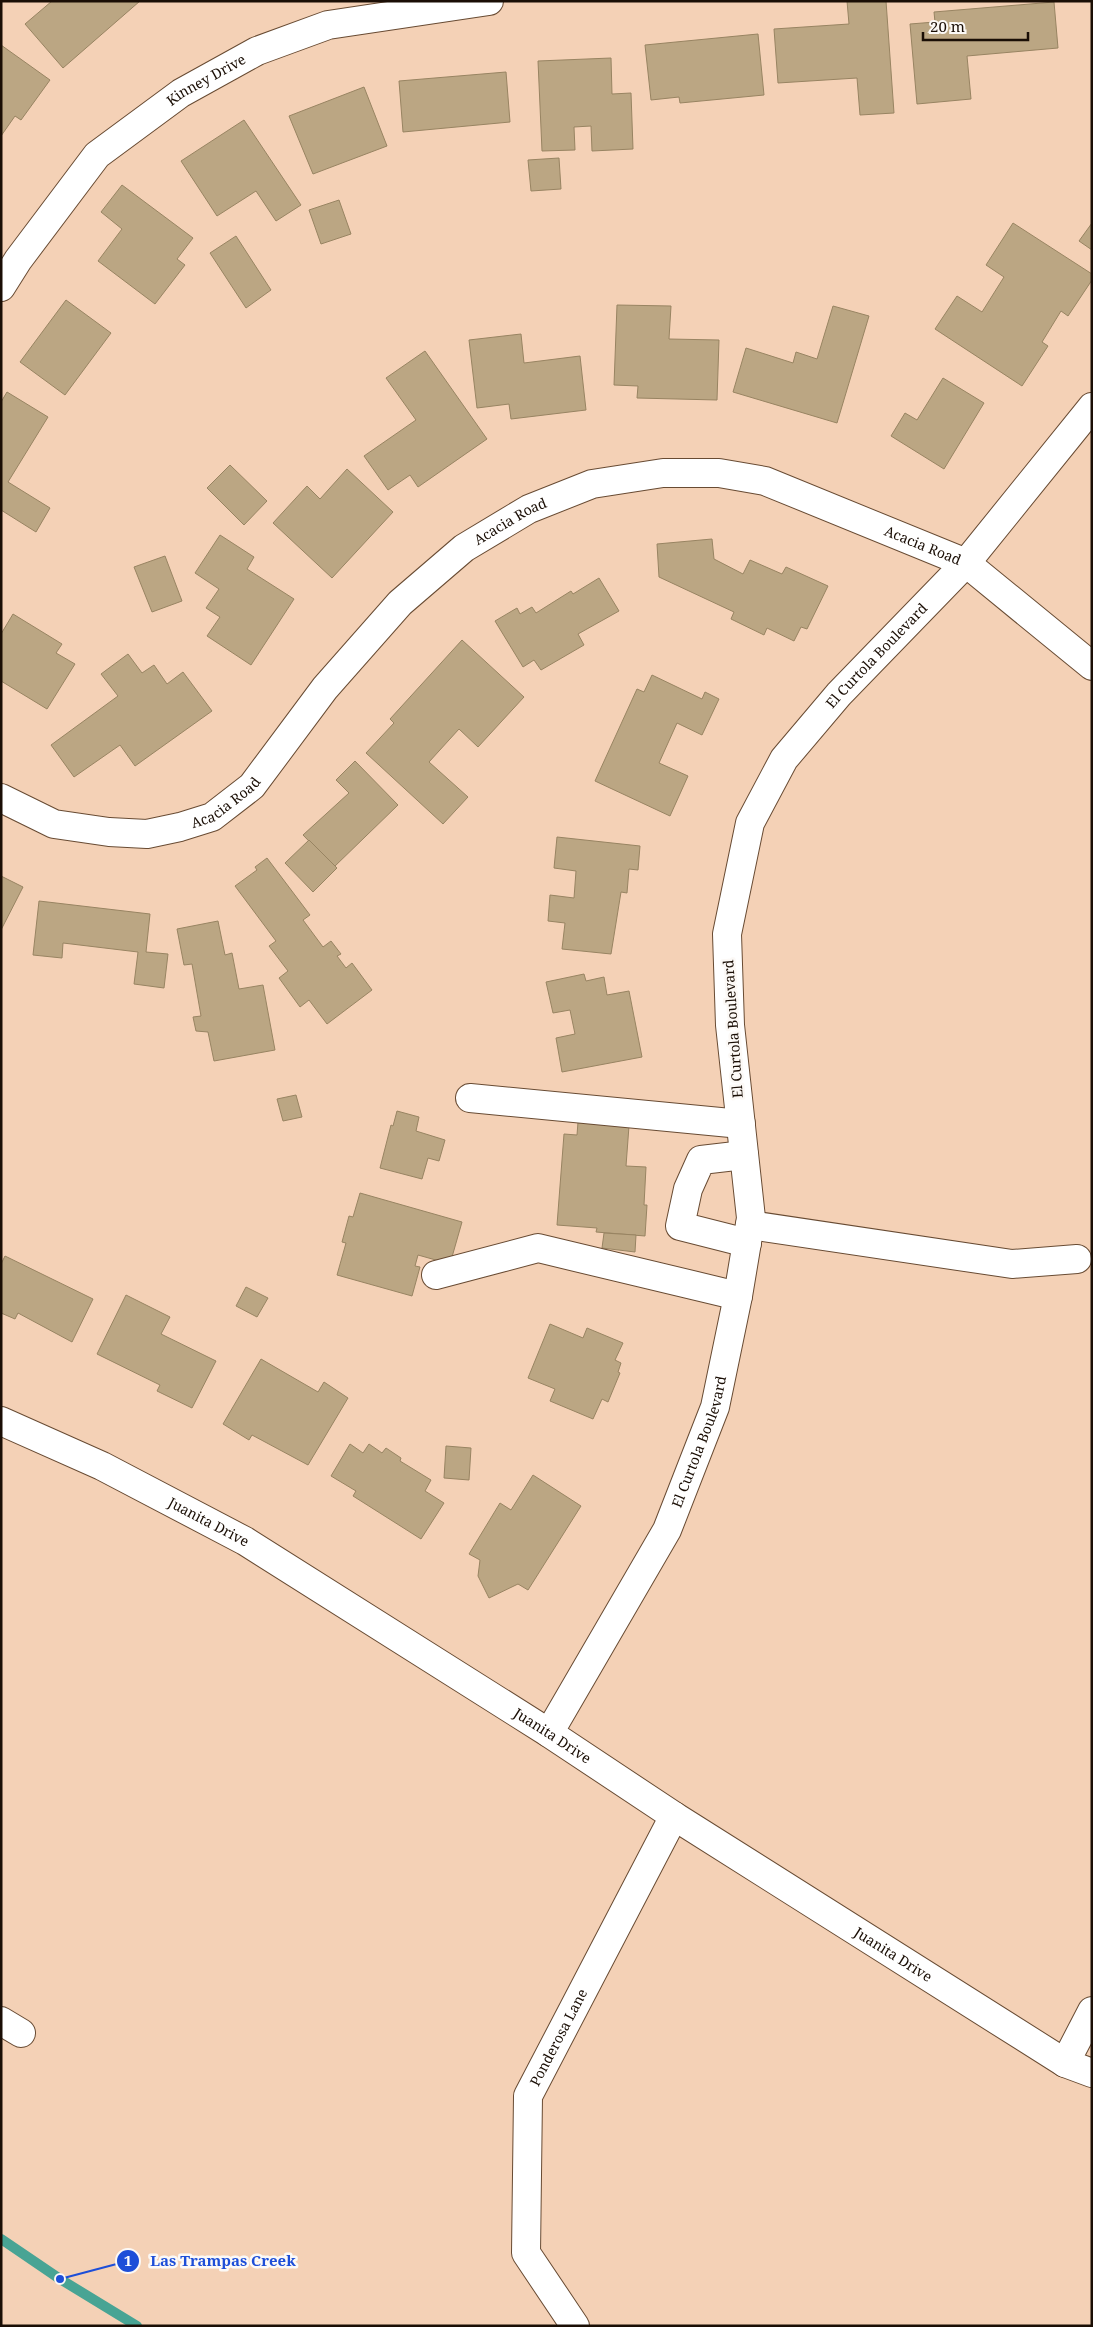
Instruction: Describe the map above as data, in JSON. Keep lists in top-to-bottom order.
{
  "streets": {
    "street": [
      "Kinney Drive",
      "Acacia Road",
      "El Curtola Boulevard",
      "Juanita Drive",
      "Ponderosa Lane"
    ]
  },
  "crossings": [
    ["Acacia Road", "El Curtola Boulevard"],
    ["El Curtola Boulevard", "Juanita Drive"],
    ["Juanita Drive", "Ponderosa Lane"]
  ],
  "places": ["Las Trampas Creek"],
  "scale_bar": "20 m"
}
